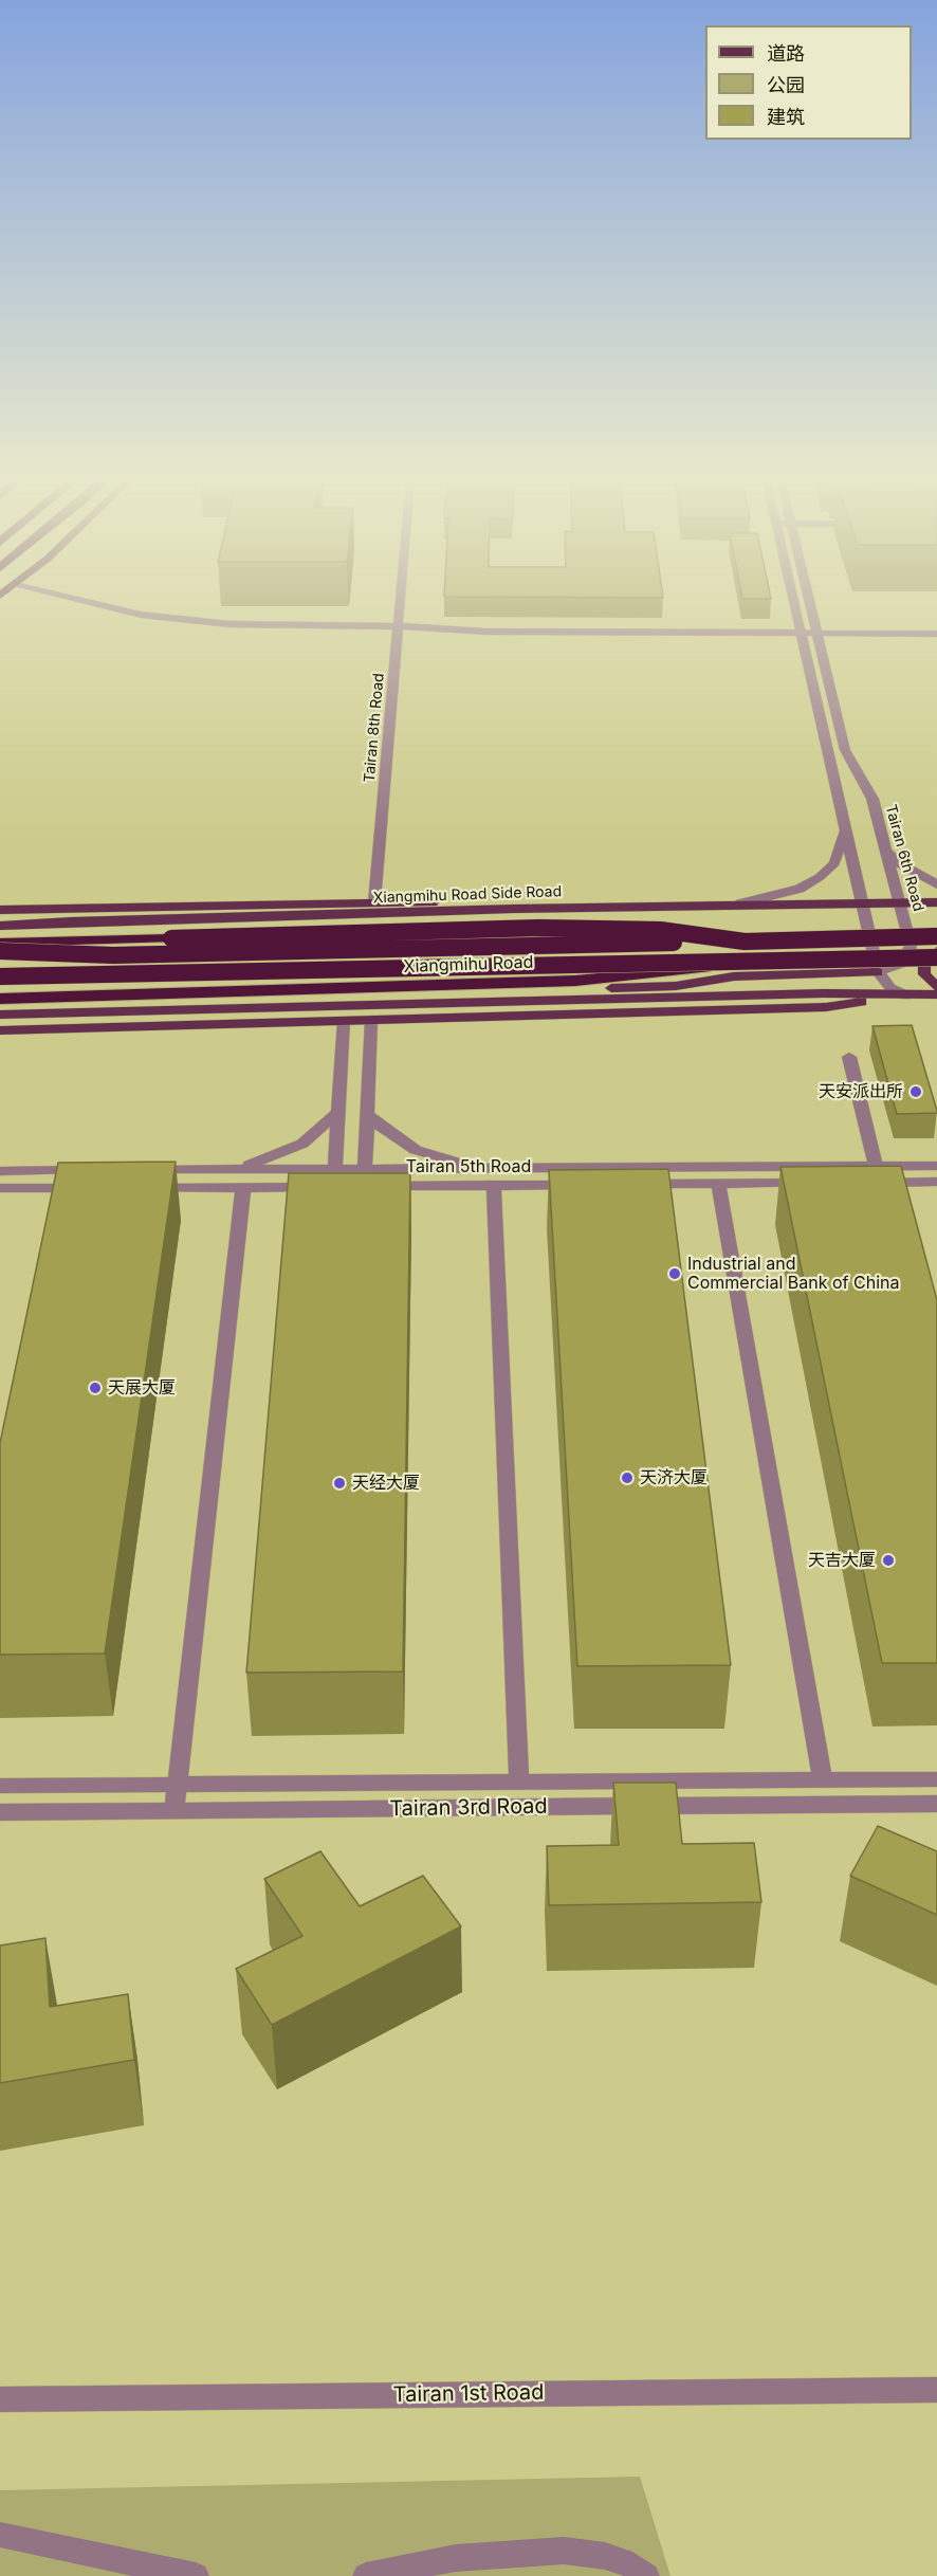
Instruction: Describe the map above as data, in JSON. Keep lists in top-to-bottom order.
{
  "streets": {
    "highway": ["Xiangmihu Road"],
    "main road": ["Xiangmihu Road Side Road"],
    "street": [
      "Tairan 8th Road",
      "Tairan 6th Road",
      "Tairan 5th Road",
      "Tairan 3rd Road",
      "Tairan 1st Road"
    ]
  },
  "crossings": [
    ["Tairan 6th Road", "Xiangmihu Road Side Road"]
  ],
  "places": [
    "天安派出所",
    "Industrial and Commercial Bank of China",
    "天展大厦",
    "天济大厦",
    "天经大厦",
    "天吉大厦"
  ],
  "legend": ["道路", "公园", "建筑"]
}
